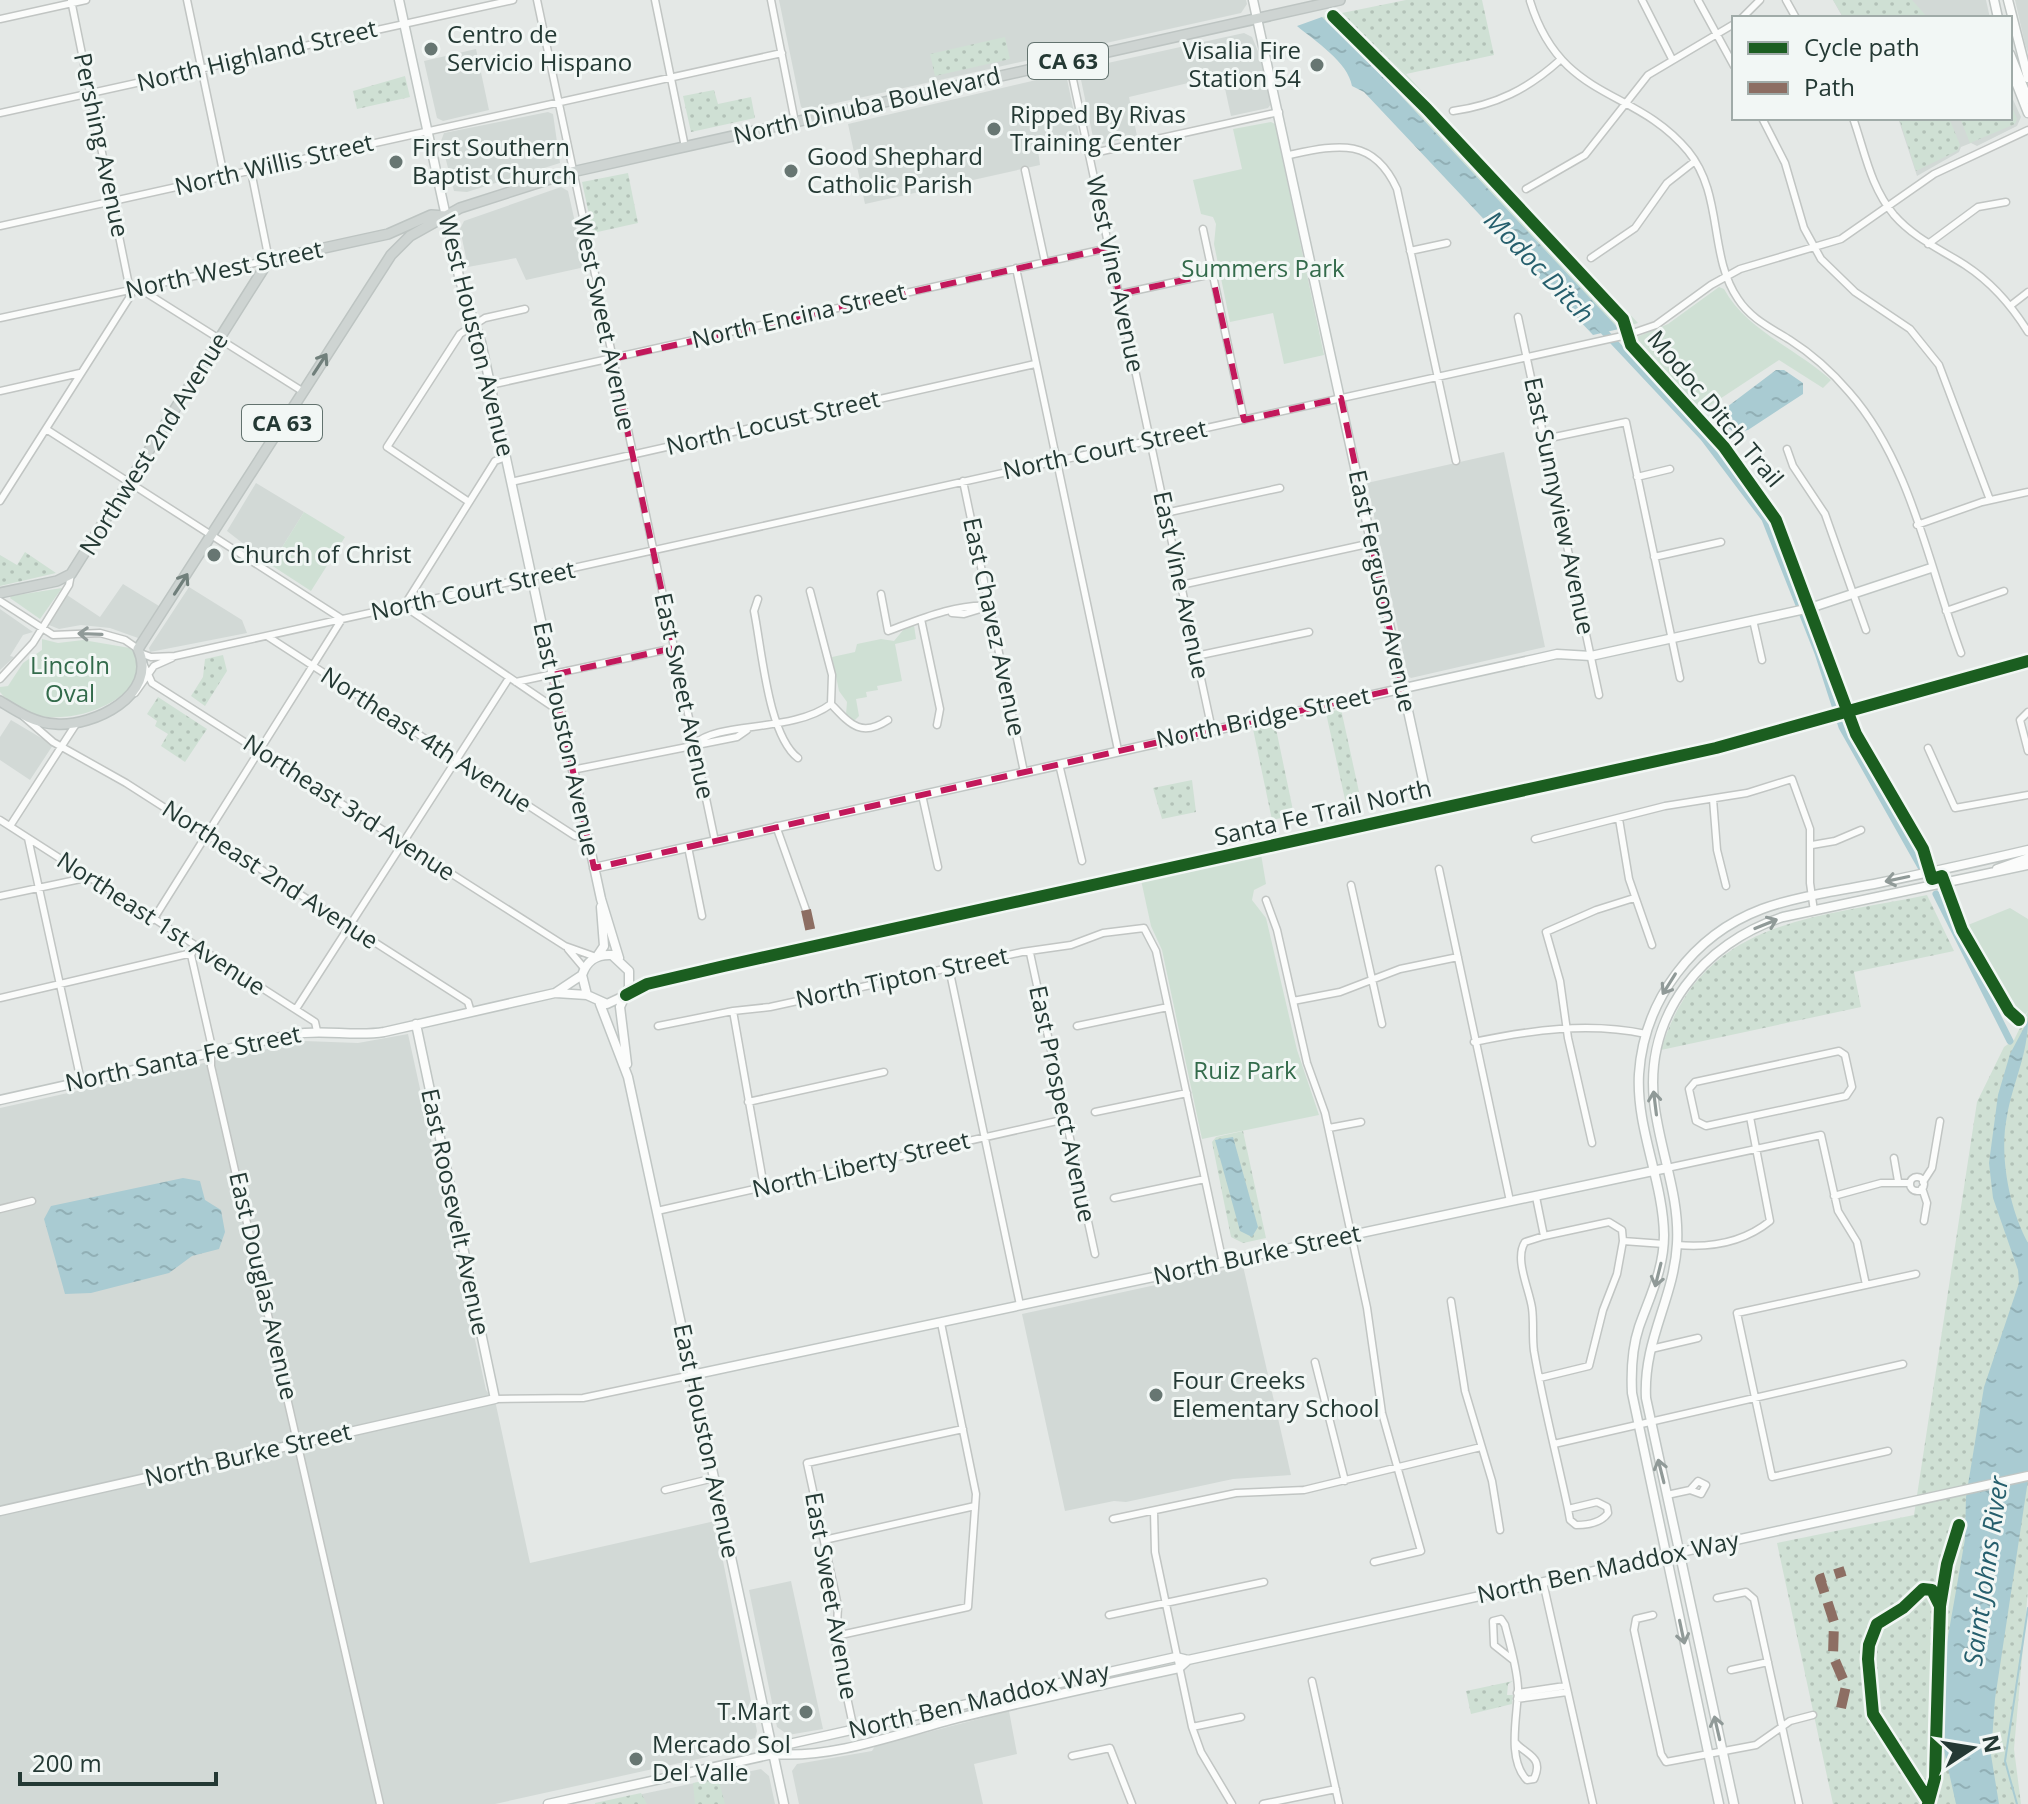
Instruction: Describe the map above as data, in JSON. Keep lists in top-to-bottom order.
{
  "streets": {
    "main road": [
      "CA 63",
      "North Dinuba Boulevard",
      "North West Street",
      "West Houston Avenue",
      "Northwest 2nd Avenue",
      "East Ferguson Avenue",
      "North Bridge Street",
      "East Houston Avenue",
      "North Santa Fe Street",
      "East Roosevelt Avenue",
      "North Burke Street",
      "North Ben Maddox Way"
    ],
    "street": [
      "North Highland Street",
      "Pershing Avenue",
      "North Willis Street",
      "West Vine Avenue",
      "North Encina Street",
      "West Sweet Avenue",
      "North Locust Street",
      "North Court Street",
      "East Sunnyview Avenue",
      "East Vine Avenue",
      "East Chavez Avenue",
      "East Sweet Avenue",
      "Northeast 4th Avenue",
      "Northeast 3rd Avenue",
      "Northeast 2nd Avenue",
      "Northeast 1st Avenue",
      "North Tipton Street",
      "East Prospect Avenue",
      "North Liberty Street",
      "East Douglas Avenue"
    ],
    "cycle path": ["Modoc Ditch Trail", "Santa Fe Trail North"]
  },
  "crossings": [
    ["North Highland Street", "Pershing Avenue"],
    ["North Highland Street", "West Houston Avenue"],
    ["CA 63", "North Dinuba Boulevard"],
    ["CA 63", "North West Street"],
    ["CA 63", "West Houston Avenue"],
    ["CA 63", "North Court Street"],
    ["North Dinuba Boulevard", "North West Street"],
    ["North Dinuba Boulevard", "West Vine Avenue"],
    ["North Dinuba Boulevard", "West Sweet Avenue"],
    ["North Dinuba Boulevard", "West Houston Avenue"],
    ["North Dinuba Boulevard", "East Ferguson Avenue"],
    ["Pershing Avenue", "North Willis Street"],
    ["Pershing Avenue", "North West Street"],
    ["North Willis Street", "West Sweet Avenue"],
    ["North Willis Street", "West Houston Avenue"],
    ["North West Street", "West Houston Avenue"],
    ["North West Street", "Northwest 2nd Avenue"],
    ["West Vine Avenue", "North Encina Street"],
    ["West Vine Avenue", "North Court Street"],
    ["West Vine Avenue", "East Vine Avenue"],
    ["North Encina Street", "West Sweet Avenue"],
    ["North Encina Street", "West Houston Avenue"],
    ["West Sweet Avenue", "North Locust Street"],
    ["West Sweet Avenue", "North Court Street"],
    ["West Sweet Avenue", "East Sweet Avenue"],
    ["West Houston Avenue", "North Locust Street"],
    ["West Houston Avenue", "North Court Street"],
    ["West Houston Avenue", "East Houston Avenue"],
    ["North Court Street", "East Sunnyview Avenue"],
    ["North Court Street", "East Vine Avenue"],
    ["North Court Street", "East Ferguson Avenue"],
    ["North Court Street", "East Chavez Avenue"],
    ["North Court Street", "East Sweet Avenue"],
    ["North Court Street", "East Houston Avenue"],
    ["North Court Street", "Northeast 4th Avenue"],
    ["East Sunnyview Avenue", "North Bridge Street"],
    ["East Vine Avenue", "North Bridge Street"],
    ["East Ferguson Avenue", "North Bridge Street"],
    ["East Chavez Avenue", "North Bridge Street"],
    ["East Sweet Avenue", "North Bridge Street"],
    ["East Sweet Avenue", "North Ben Maddox Way"],
    ["North Bridge Street", "East Houston Avenue"],
    ["East Houston Avenue", "Northeast 4th Avenue"],
    ["East Houston Avenue", "Northeast 3rd Avenue"],
    ["East Houston Avenue", "North Santa Fe Street"],
    ["East Houston Avenue", "North Liberty Street"],
    ["East Houston Avenue", "North Burke Street"],
    ["East Houston Avenue", "North Ben Maddox Way"],
    ["Northeast 3rd Avenue", "North Santa Fe Street"],
    ["Northeast 2nd Avenue", "North Santa Fe Street"],
    ["Northeast 1st Avenue", "North Santa Fe Street"],
    ["North Tipton Street", "East Prospect Avenue"],
    ["North Santa Fe Street", "East Roosevelt Avenue"],
    ["North Santa Fe Street", "East Douglas Avenue"],
    ["East Prospect Avenue", "North Liberty Street"],
    ["East Roosevelt Avenue", "North Burke Street"],
    ["North Burke Street", "East Douglas Avenue"]
  ],
  "water": ["Modoc Ditch", "Saint Johns River"],
  "parks": ["Summers Park", "Lincoln Oval", "Ruiz Park"],
  "places": [
    "Centro de Servicio Hispano",
    "Visalia Fire Station 54",
    "Ripped By Rivas Training Center",
    "First Southern Baptist Church",
    "Good Shephard Catholic Parish",
    "Church of Christ",
    "Four Creeks Elementary School",
    "T.Mart",
    "Mercado Sol Del Valle"
  ],
  "legend": ["Cycle path", "Path"],
  "scale_bar": "200 m",
  "north": "right"
}
